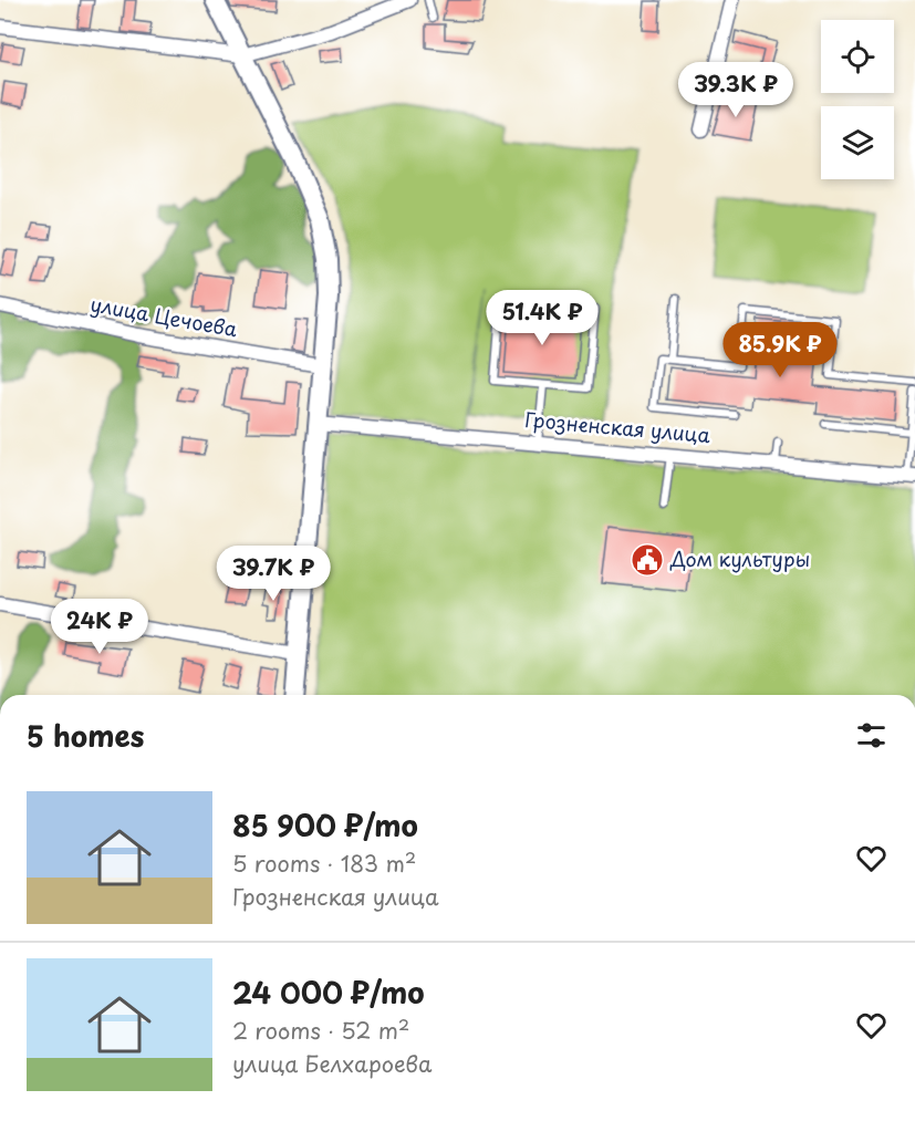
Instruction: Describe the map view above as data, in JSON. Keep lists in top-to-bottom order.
{
  "streets": {
    "street": ["улица Цечоева", "Грозненская улица"]
  },
  "places": {
    "public building": ["Дом культуры"]
  },
  "page": {
    "price": [
      "39.3K ₽",
      "51.4K ₽",
      "85.9K ₽",
      "39.7K ₽",
      "24K ₽"
    ],
    "heading": "5 homes",
    "list": [
      {
        "name": "85 900 ₽/mo",
        "note": "5 rooms · 183 m² · Грозненская улица"
      },
      {
        "name": "24 000 ₽/mo",
        "note": "2 rooms · 52 m² · улица Белхароева"
      }
    ]
  }
}
